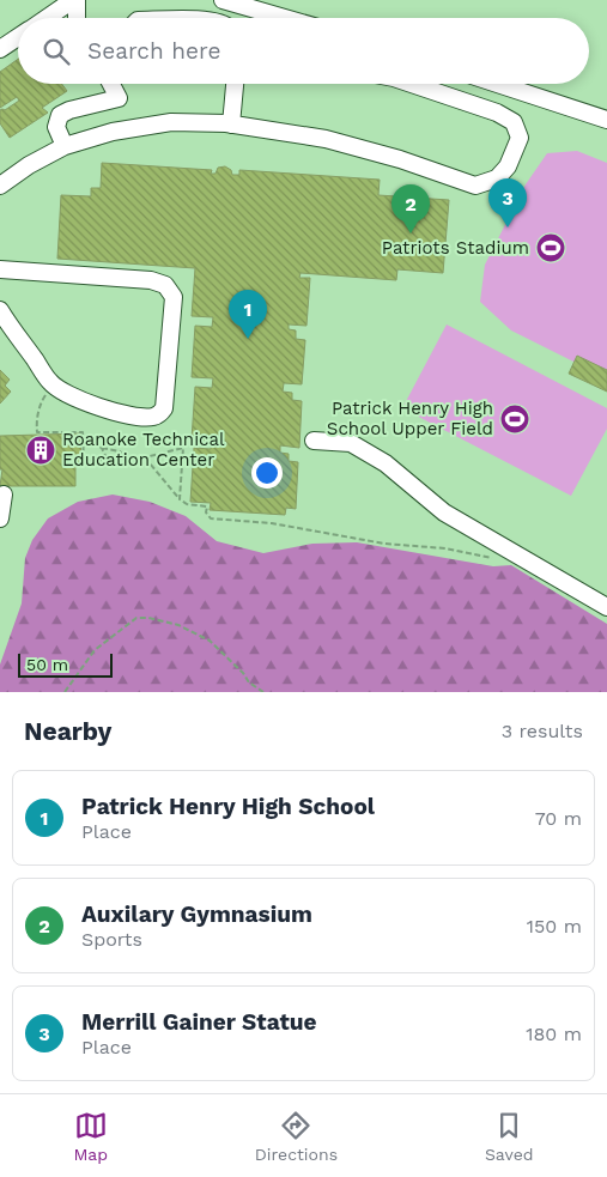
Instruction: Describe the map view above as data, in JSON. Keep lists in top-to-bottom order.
{
  "places": {
    "sports": ["Patriots Stadium", "Patrick Henry High School Upper Field"],
    "building": ["Roanoke Technical Education Center"]
  },
  "scale_bar": "50 m",
  "page": {
    "search": "Search here",
    "pins": ["3", "2", "1"],
    "scale": "50 m",
    "heading": ["Nearby", "3 results"],
    "list": [
      {
        "mark": "1",
        "name": "Patrick Henry High School",
        "note": "Place",
        "value": "70 m"
      },
      {
        "mark": "2",
        "name": "Auxilary Gymnasium",
        "note": "Sports",
        "value": "150 m"
      },
      {
        "mark": "3",
        "name": "Merrill Gainer Statue",
        "note": "Place",
        "value": "180 m"
      }
    ],
    "nav": ["Map", "Directions", "Saved"]
  }
}
